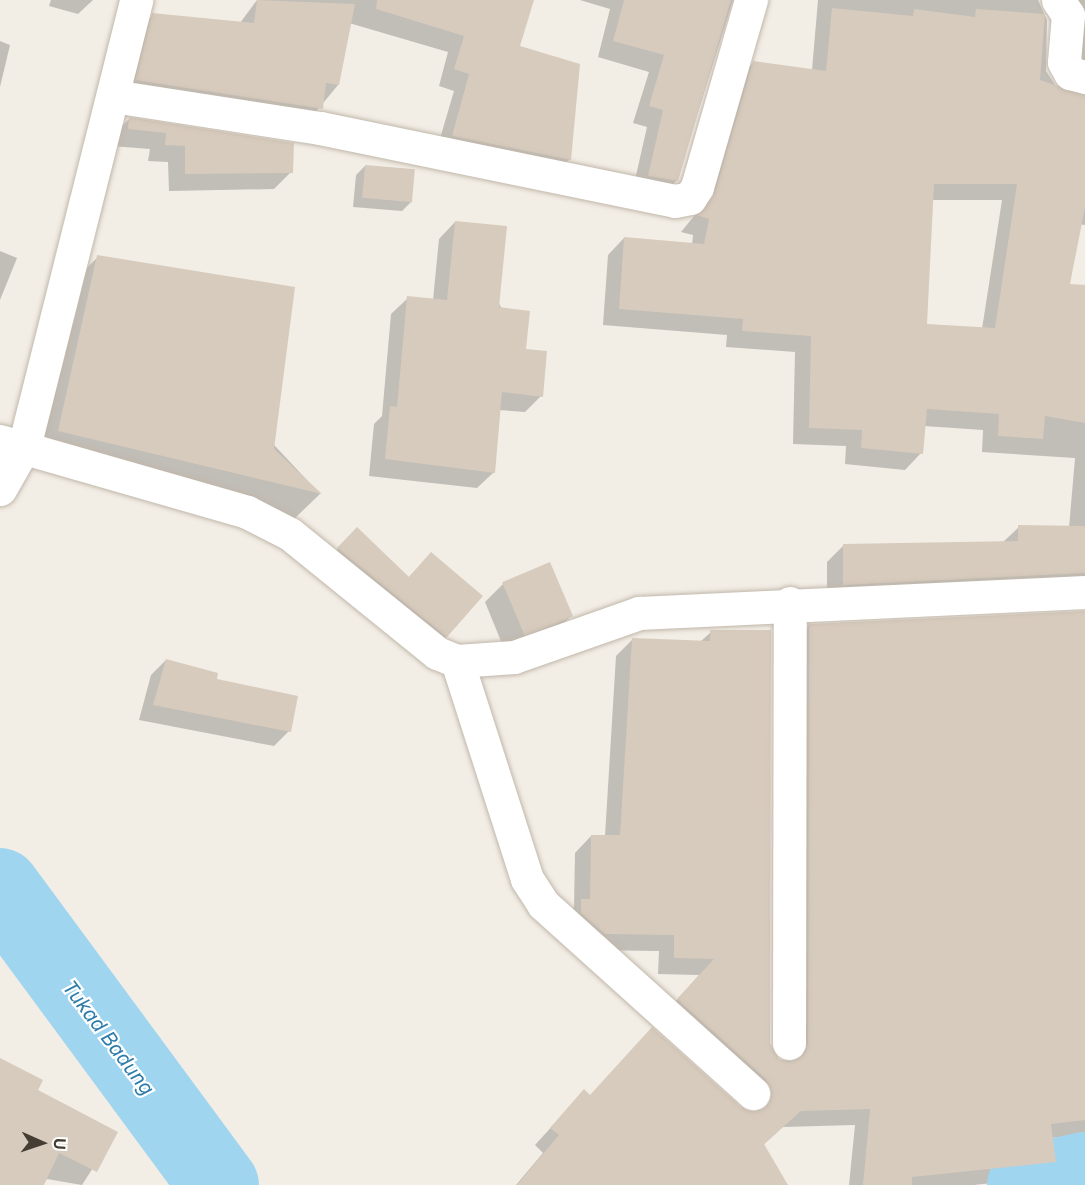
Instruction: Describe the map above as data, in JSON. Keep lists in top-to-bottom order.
{
  "water": ["Tukad Badung"],
  "north": "right"
}
